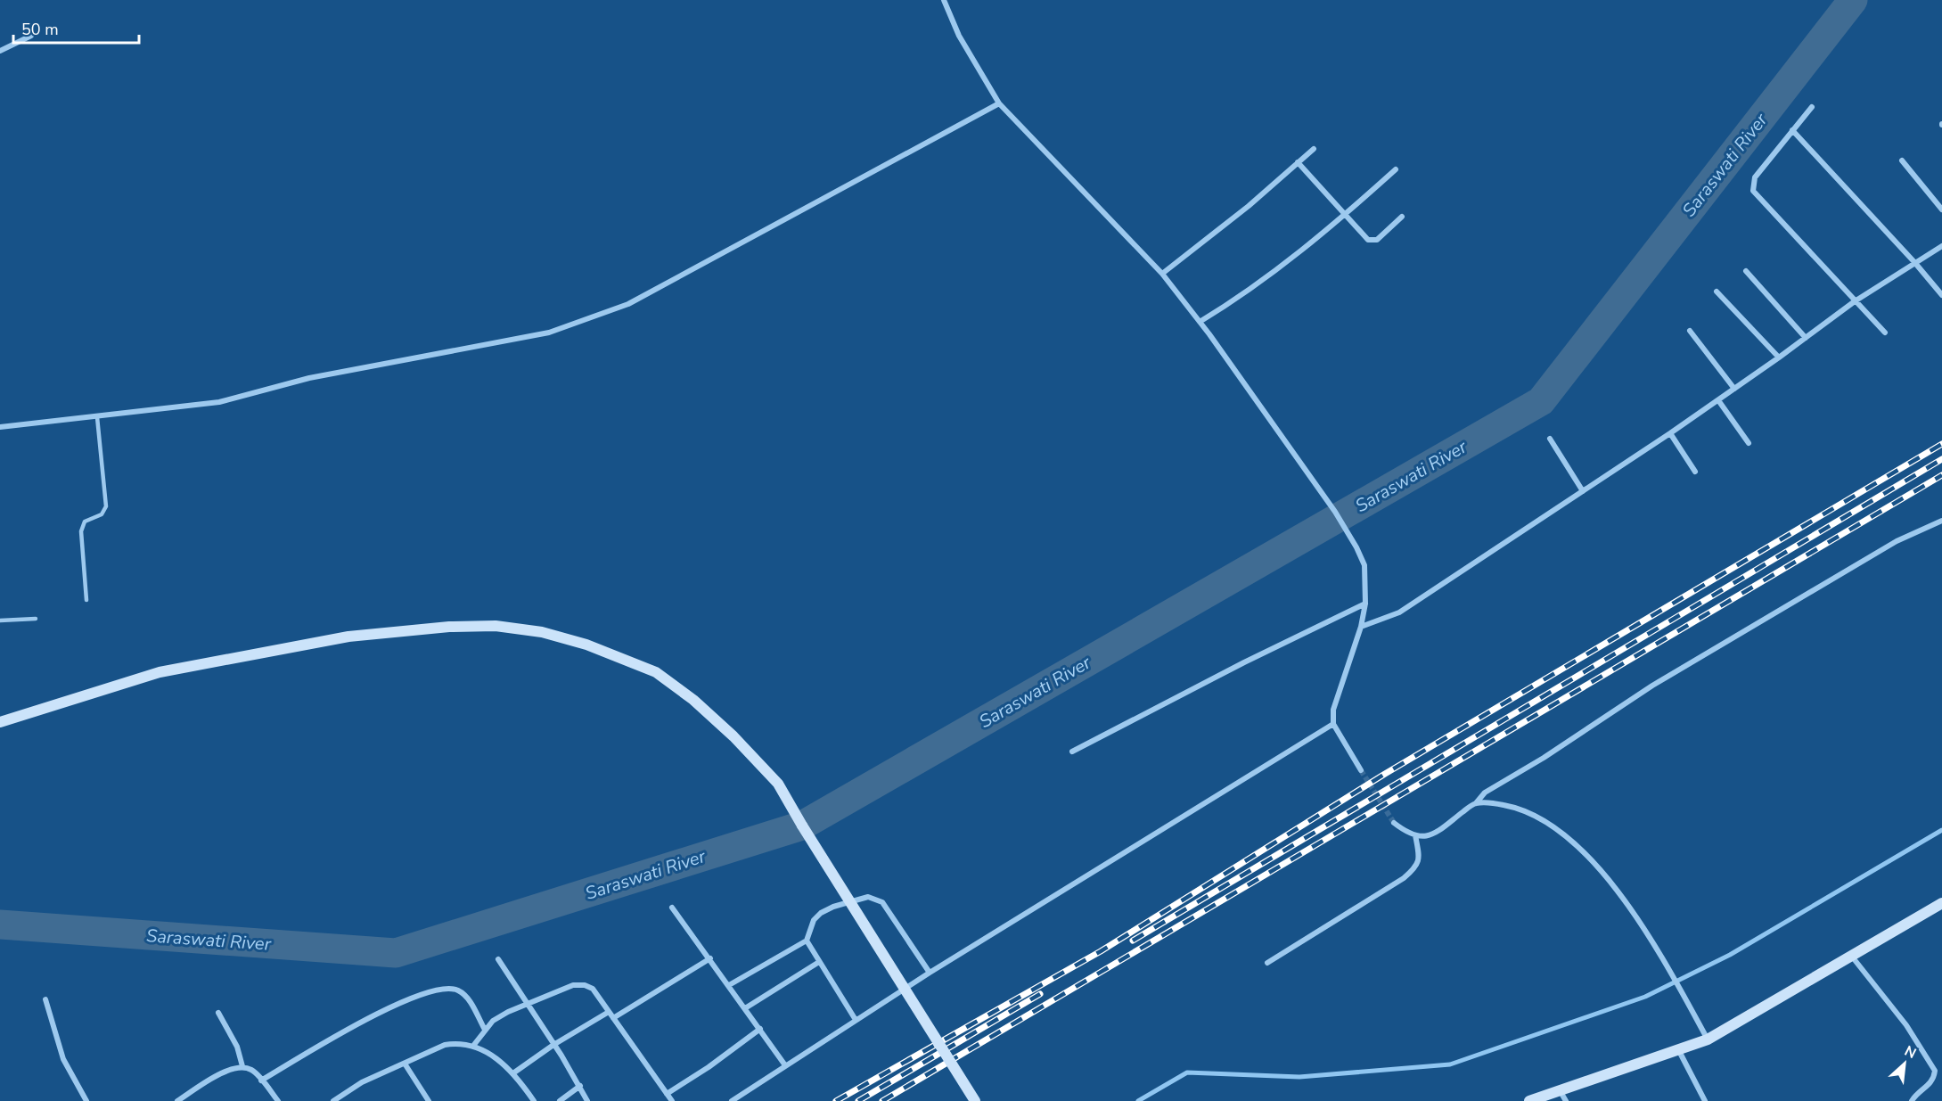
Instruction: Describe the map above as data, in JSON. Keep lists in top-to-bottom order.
{
  "water": ["Saraswati River"],
  "scale_bar": "50 m",
  "north": "top right"
}
